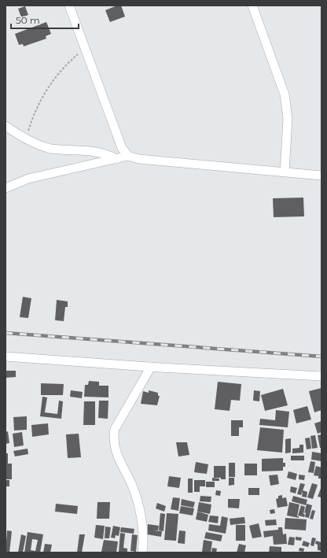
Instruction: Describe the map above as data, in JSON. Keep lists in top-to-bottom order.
{
  "scale_bar": "50 m"
}
